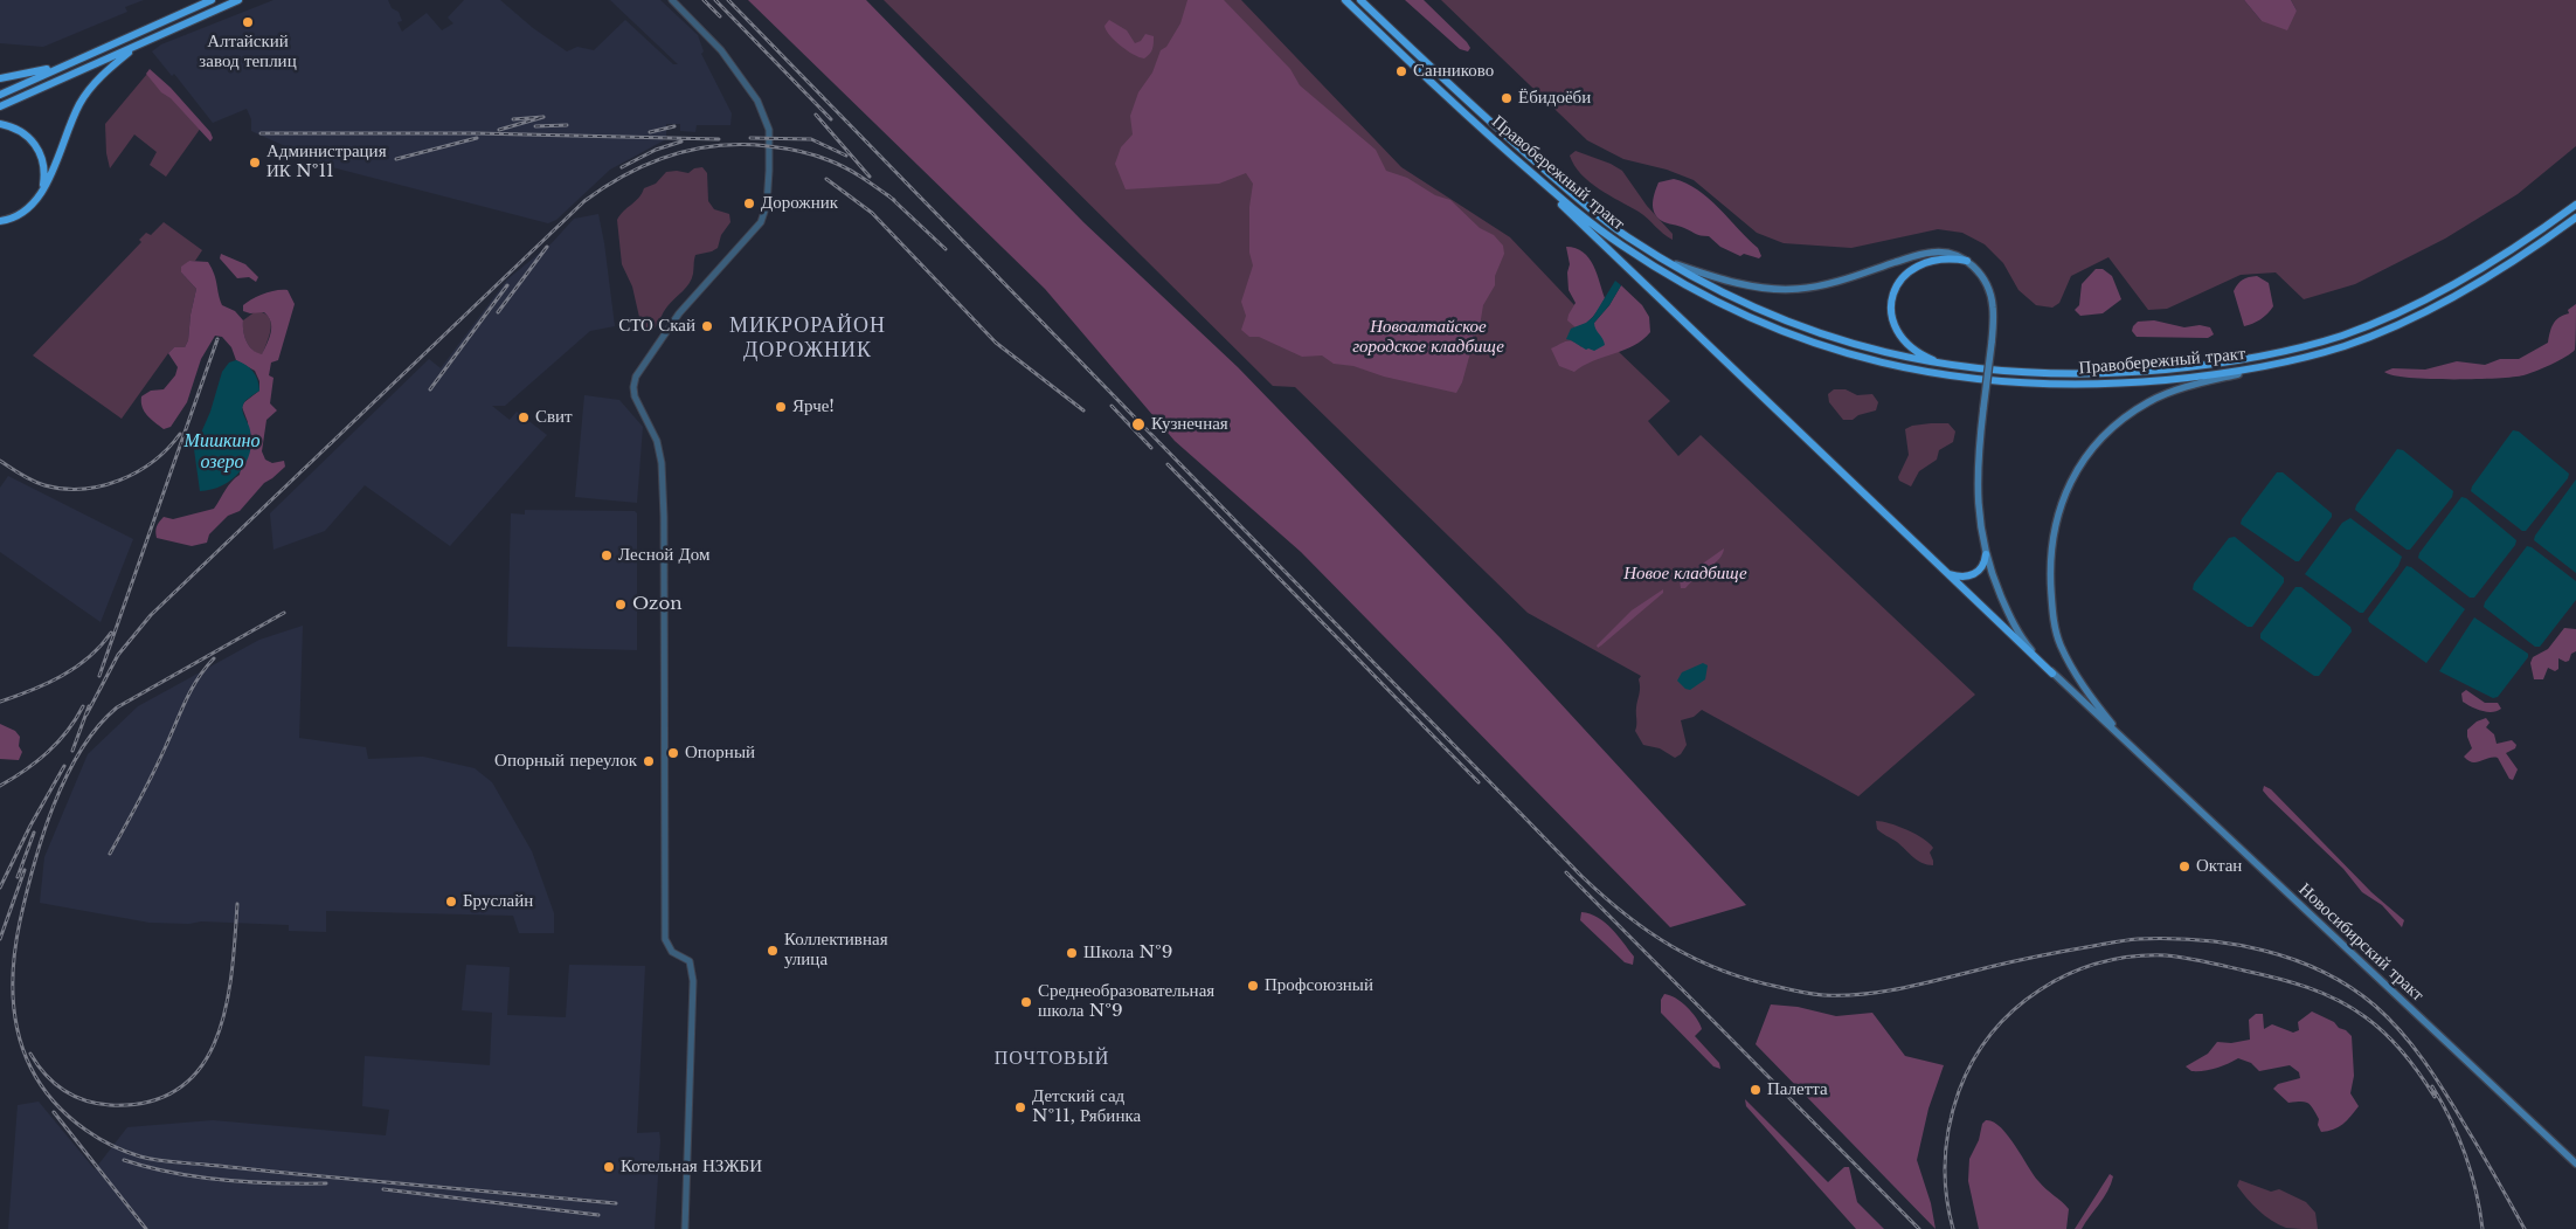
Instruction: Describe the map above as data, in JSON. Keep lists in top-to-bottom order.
{
  "streets": {
    "highway": ["Правобережный тракт"],
    "main road": ["Новосибирский тракт"]
  },
  "districts": ["МИКРОРАЙОН ДОРОЖНИК", "ПОЧТОВЫЙ"],
  "water": ["Мишкино озеро"],
  "parks": ["Новоалтайское городское кладбище", "Новое кладбище"],
  "places": [
    "Алтайский завод теплиц",
    "Санниково",
    "Ёбидоёби",
    "Администрация ИК №11",
    "Дорожник",
    "СТО Скай",
    "Ярче!",
    "Свит",
    "Кузнечная",
    "Лесной Дом",
    "Ozon",
    "Опорный",
    "Опорный переулок",
    "Октан",
    "Бруслайн",
    "Коллективная улица",
    "Школа №9",
    "Профсоюзный",
    "Среднеобразовательная школа №9",
    "Палетта",
    "Детский сад №11, Рябинка",
    "Котельная НЗЖБИ"
  ]
}
